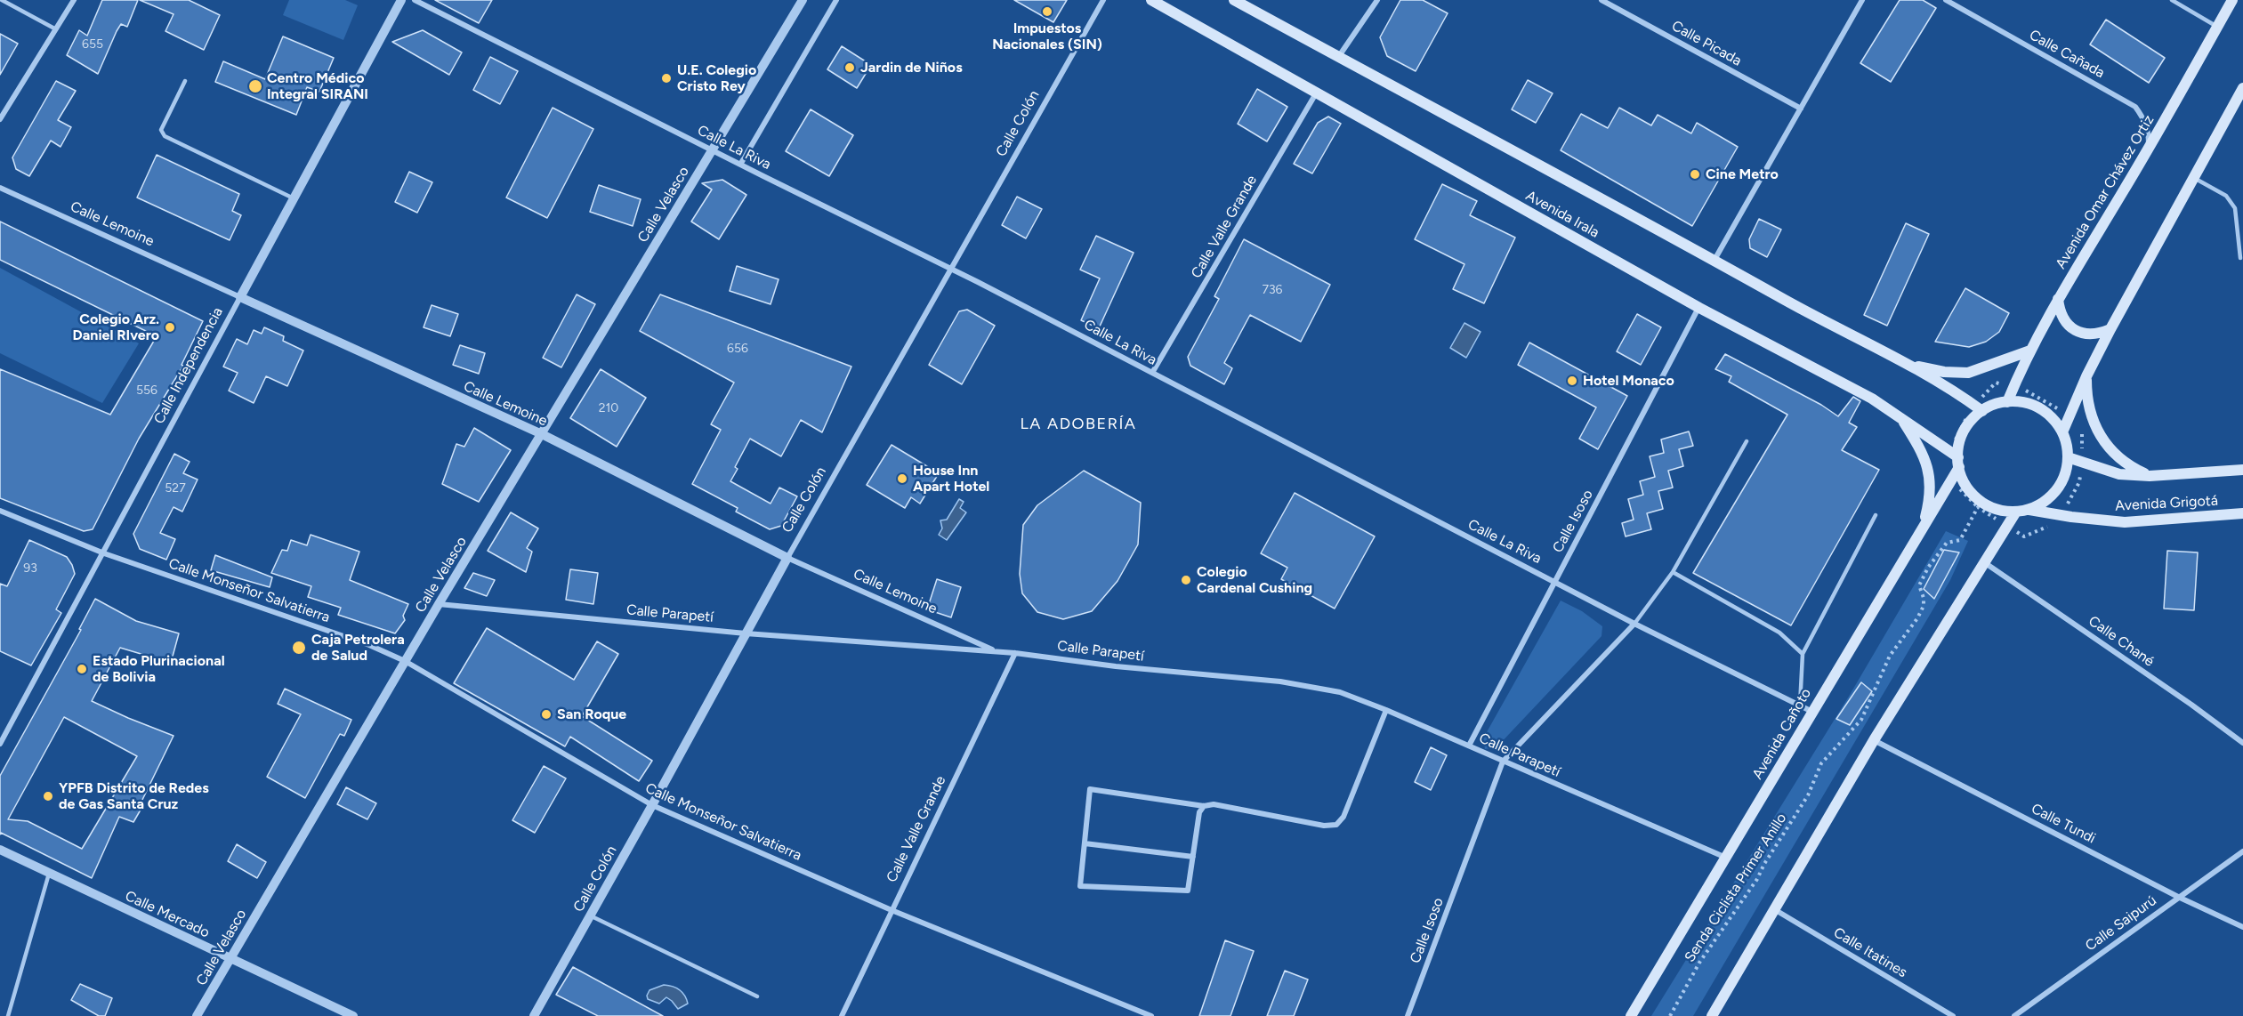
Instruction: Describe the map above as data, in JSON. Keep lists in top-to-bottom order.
{
  "streets": {
    "main road": [
      "Avenida Omar Chávez Ortiz",
      "Avenida Irala",
      "Avenida Grigotá",
      "Avenida Cañoto"
    ],
    "street": [
      "Calle Picada",
      "Calle Cañada",
      "Calle Colón",
      "Calle La Riva",
      "Calle Velasco",
      "Calle Lemoine",
      "Calle Valle Grande",
      "Calle Independencia",
      "Calle Isoso",
      "Calle Monseñor Salvatierra",
      "Calle Parapetí",
      "Calle Chané",
      "Calle Tundi",
      "Calle Mercado",
      "Calle Saipurú",
      "Calle Itatines"
    ],
    "path": ["Senda Ciclista Primer Anillo"]
  },
  "crossings": [
    ["Calle Cañada", "Avenida Omar Chávez Ortiz"],
    ["Calle Colón", "Calle La Riva"],
    ["Calle Colón", "Calle Lemoine"],
    ["Calle Colón", "Calle Monseñor Salvatierra"],
    ["Calle Colón", "Calle Parapetí"],
    ["Calle La Riva", "Calle Velasco"],
    ["Calle La Riva", "Calle Valle Grande"],
    ["Calle La Riva", "Calle Isoso"],
    ["Calle La Riva", "Avenida Cañoto"],
    ["Avenida Omar Chávez Ortiz", "Avenida Irala"],
    ["Avenida Omar Chávez Ortiz", "Avenida Grigotá"],
    ["Avenida Omar Chávez Ortiz", "Avenida Cañoto"],
    ["Calle Velasco", "Calle Lemoine"],
    ["Calle Velasco", "Calle Monseñor Salvatierra"],
    ["Calle Velasco", "Calle Parapetí"],
    ["Calle Velasco", "Calle Mercado"],
    ["Avenida Irala", "Calle Valle Grande"],
    ["Avenida Irala", "Avenida Grigotá"],
    ["Avenida Irala", "Calle Isoso"],
    ["Avenida Irala", "Avenida Cañoto"],
    ["Calle Lemoine", "Calle Independencia"],
    ["Calle Lemoine", "Calle Parapetí"],
    ["Calle Valle Grande", "Calle Monseñor Salvatierra"],
    ["Calle Valle Grande", "Calle Parapetí"],
    ["Calle Independencia", "Calle Monseñor Salvatierra"],
    ["Avenida Grigotá", "Avenida Cañoto"],
    ["Calle Isoso", "Calle Parapetí"],
    ["Calle Parapetí", "Avenida Cañoto"],
    ["Calle Tundi", "Calle Saipurú"]
  ],
  "districts": ["LA ADOBERÍA"],
  "places": [
    "Impuestos Nacionales (SIN)",
    "Jardin de Niños",
    "U.E. Colegio Cristo Rey",
    "Centro Médico Integral SIRANI",
    "Cine Metro",
    "Colegio Arz. Daniel RIvero",
    "Hotel Monaco",
    "House Inn Apart Hotel",
    "Colegio Cardenal Cushing",
    "Caja Petrolera de Salud",
    "Estado Plurinacional de Bolivia",
    "San Roque",
    "YPFB Distrito de Redes de Gas Santa Cruz"
  ],
  "house_numbers": [
    "655",
    "736",
    "656",
    "556",
    "210",
    "527",
    "93"
  ]
}
